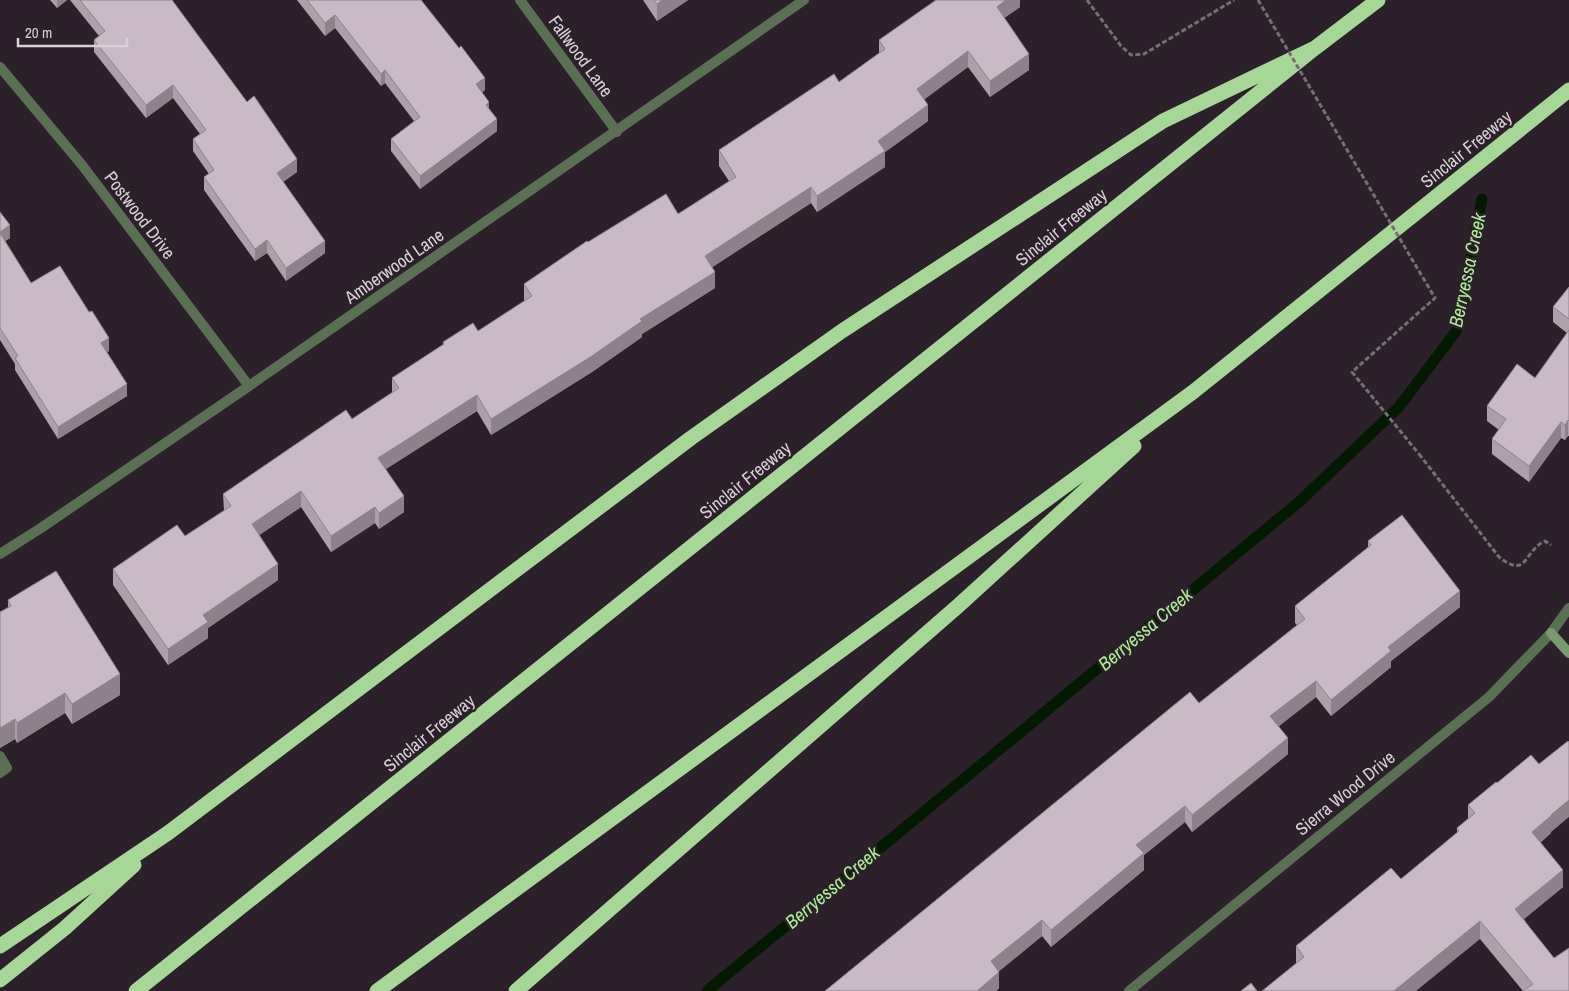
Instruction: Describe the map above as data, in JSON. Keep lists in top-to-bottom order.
{
  "streets": {
    "highway": ["Sinclair Freeway"],
    "street": [
      "Fallwood Lane",
      "Postwood Drive",
      "Amberwood Lane",
      "Sierra Wood Drive"
    ]
  },
  "crossings": [
    ["Fallwood Lane", "Amberwood Lane"],
    ["Postwood Drive", "Amberwood Lane"]
  ],
  "water": ["Berryessa Creek"],
  "scale_bar": "20 m"
}
